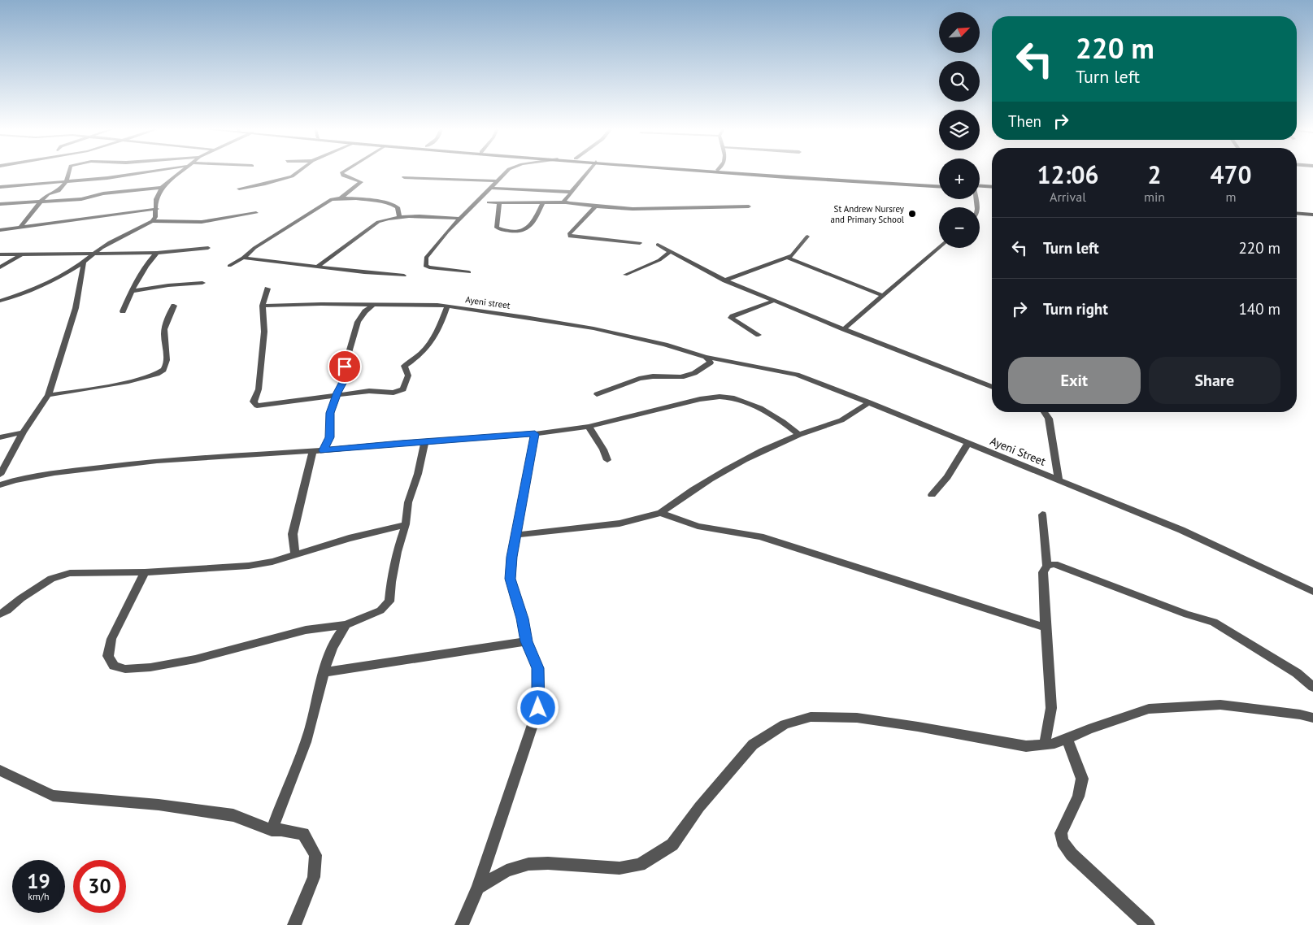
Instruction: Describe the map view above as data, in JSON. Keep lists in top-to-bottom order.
{
  "streets": {
    "street": ["Ayeni street", "Ayeni Street"]
  },
  "crossings": [
    ["Ayeni street", "Ayeni Street"]
  ],
  "places": ["St Andrew Nursrey and Primary School"],
  "north": "top right",
  "page": {
    "map_buttons": ["+", "−"],
    "turn": ["220 m", "Turn left"],
    "then": "Then",
    "eta": [
      "12:06",
      "Arrival",
      "2",
      "min",
      "470",
      "m"
    ],
    "list": [
      {
        "name": "Turn left",
        "value": "220 m"
      },
      {
        "name": "Turn right",
        "value": "140 m"
      }
    ],
    "buttons": ["Exit", "Share"],
    "speed": "19 km/h",
    "limit": "30"
  }
}
